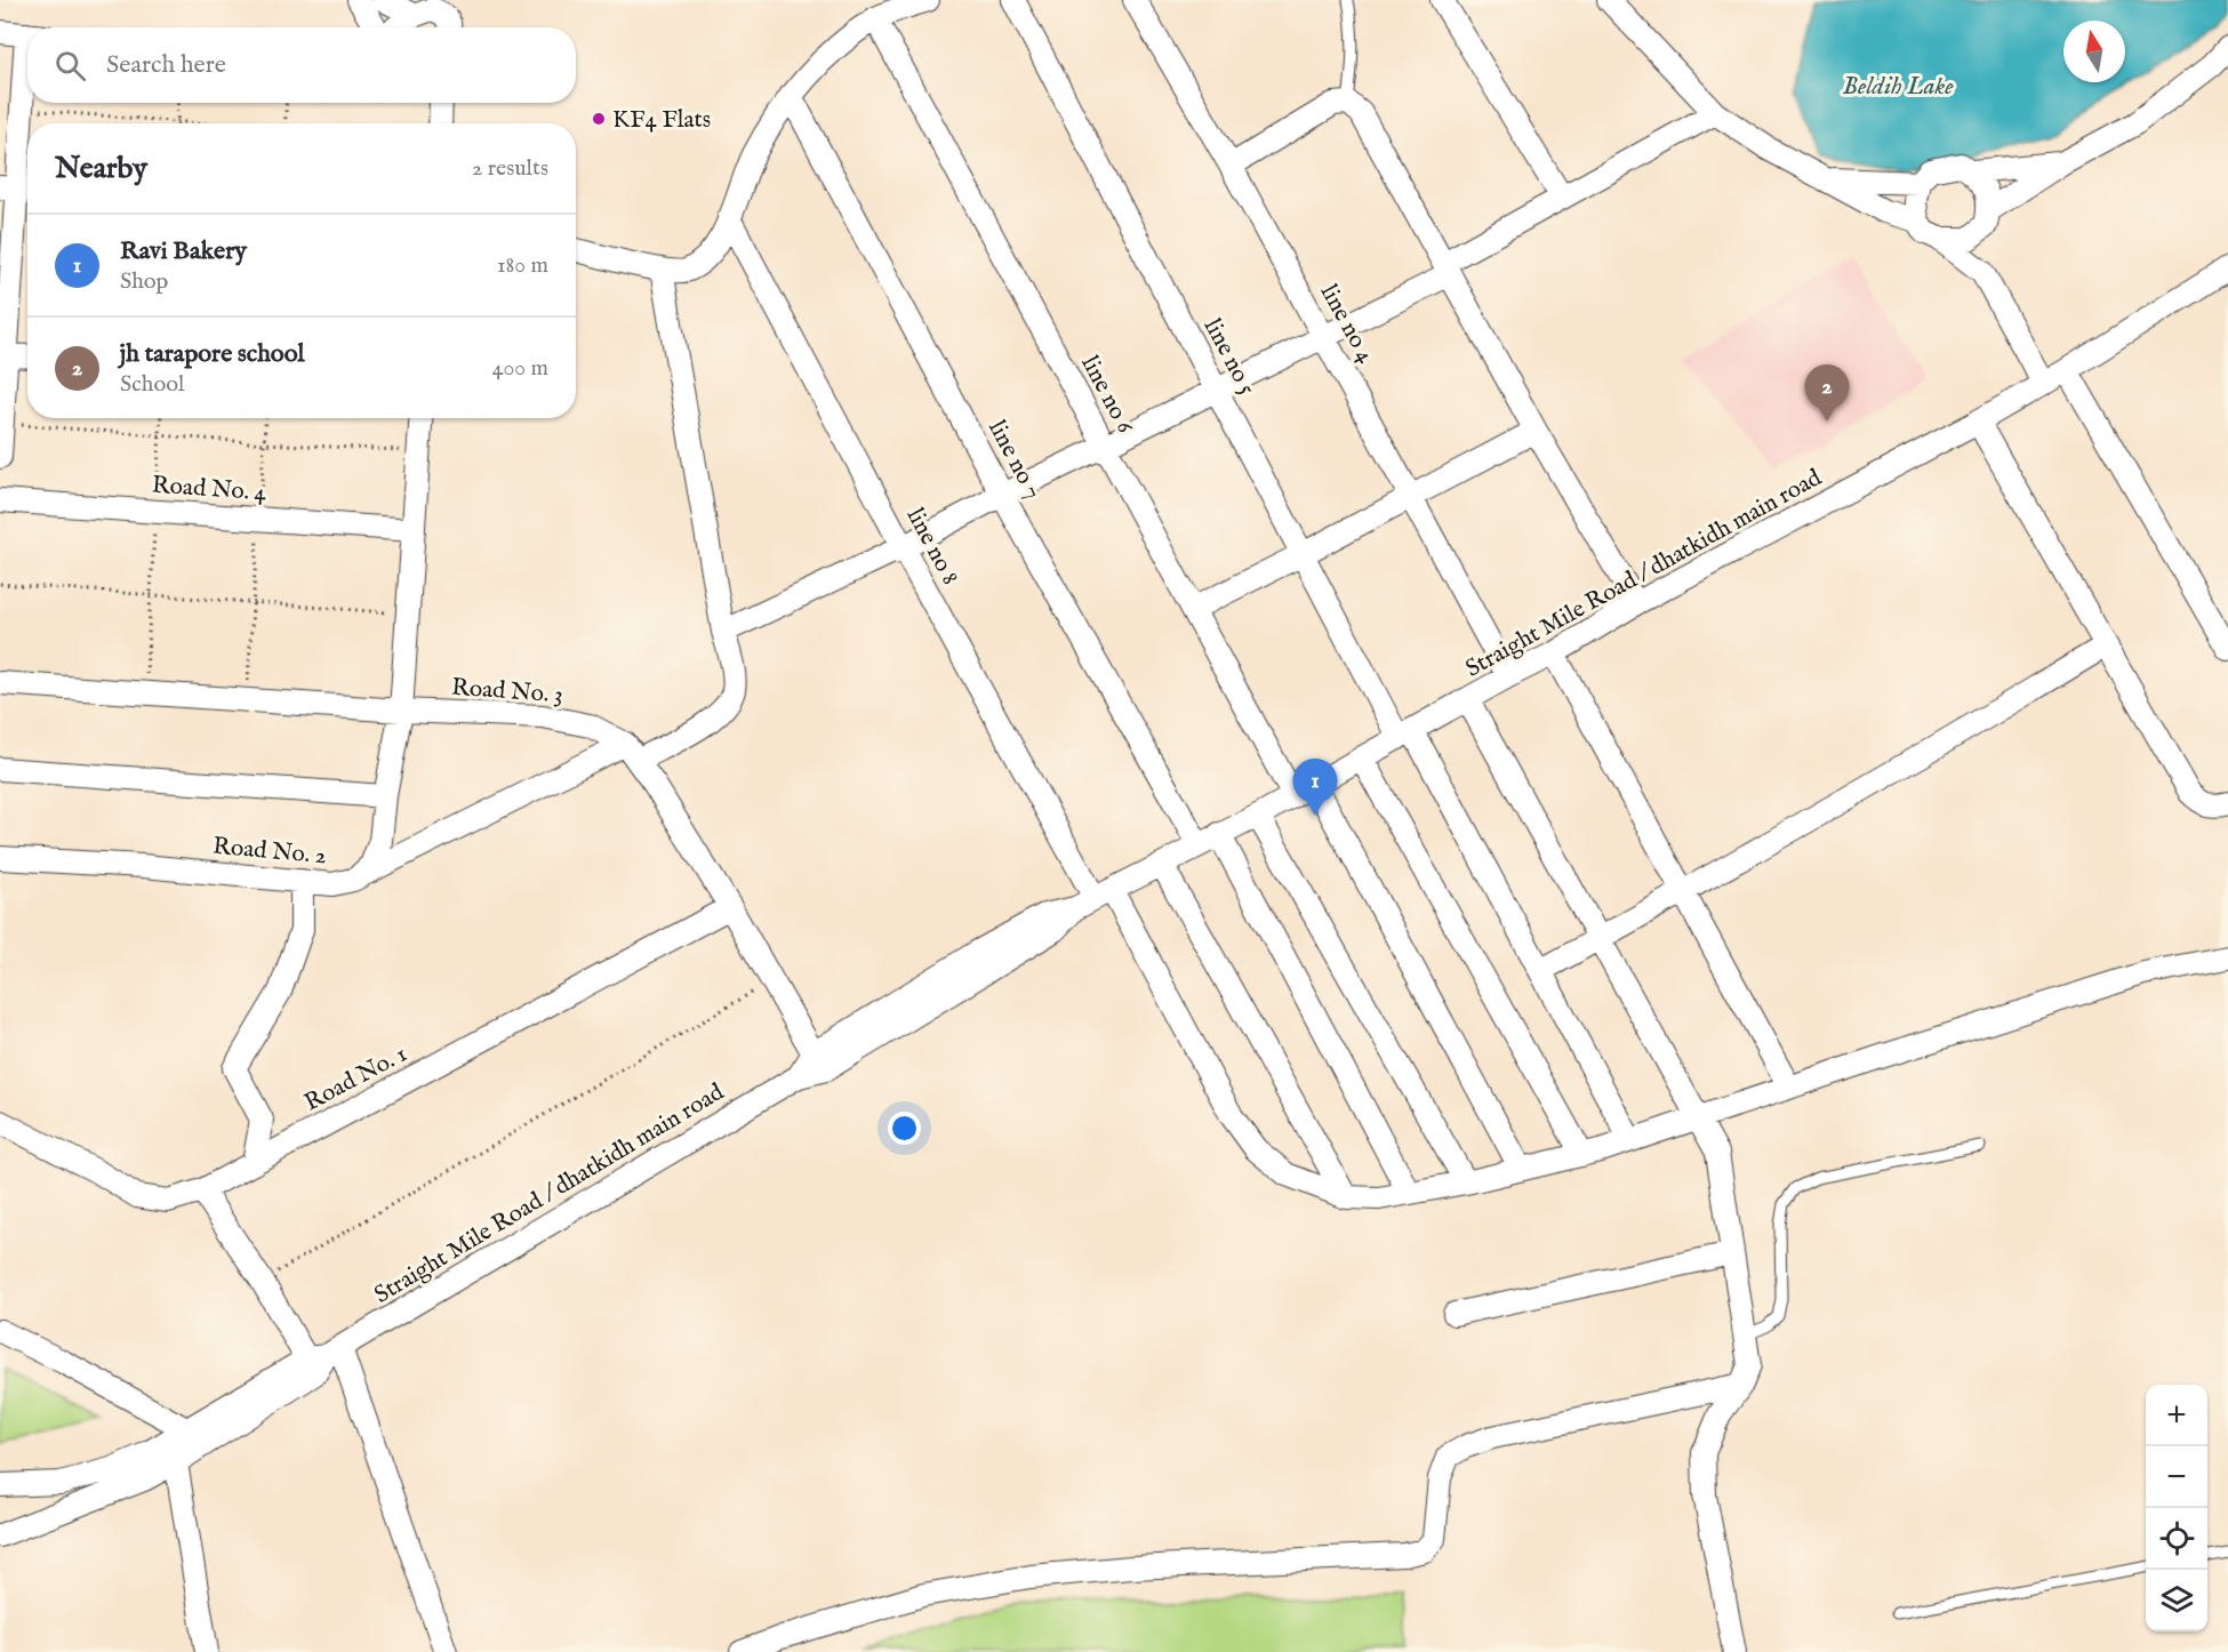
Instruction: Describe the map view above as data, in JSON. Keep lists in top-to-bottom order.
{
  "streets": {
    "street": [
      "line no 4",
      "line no 5",
      "line no 6",
      "line no 7",
      "Road No. 4",
      "line no 8",
      "Straight Mile Road / dhatkidh main road",
      "Road No. 3",
      "Road No. 2",
      "Road No. 1"
    ]
  },
  "crossings": [
    ["line no 4", "Straight Mile Road / dhatkidh main road"],
    ["line no 5", "line no 8"],
    ["line no 5", "Straight Mile Road / dhatkidh main road"],
    ["line no 6", "Straight Mile Road / dhatkidh main road"],
    ["line no 7", "Straight Mile Road / dhatkidh main road"],
    ["line no 8", "Straight Mile Road / dhatkidh main road"],
    ["Road No. 3", "Road No. 2"]
  ],
  "water": ["Beldih Lake"],
  "places": ["KF4 Flats"],
  "north": "top",
  "page": {
    "search": "Search here",
    "heading": ["Nearby", "2 results"],
    "list": [
      {
        "mark": "1",
        "name": "Ravi Bakery",
        "note": "Shop",
        "value": "180 m"
      },
      {
        "mark": "2",
        "name": "jh tarapore school",
        "note": "School",
        "value": "400 m"
      }
    ],
    "pins": ["2", "1"],
    "map_buttons": ["+", "−"]
  }
}
